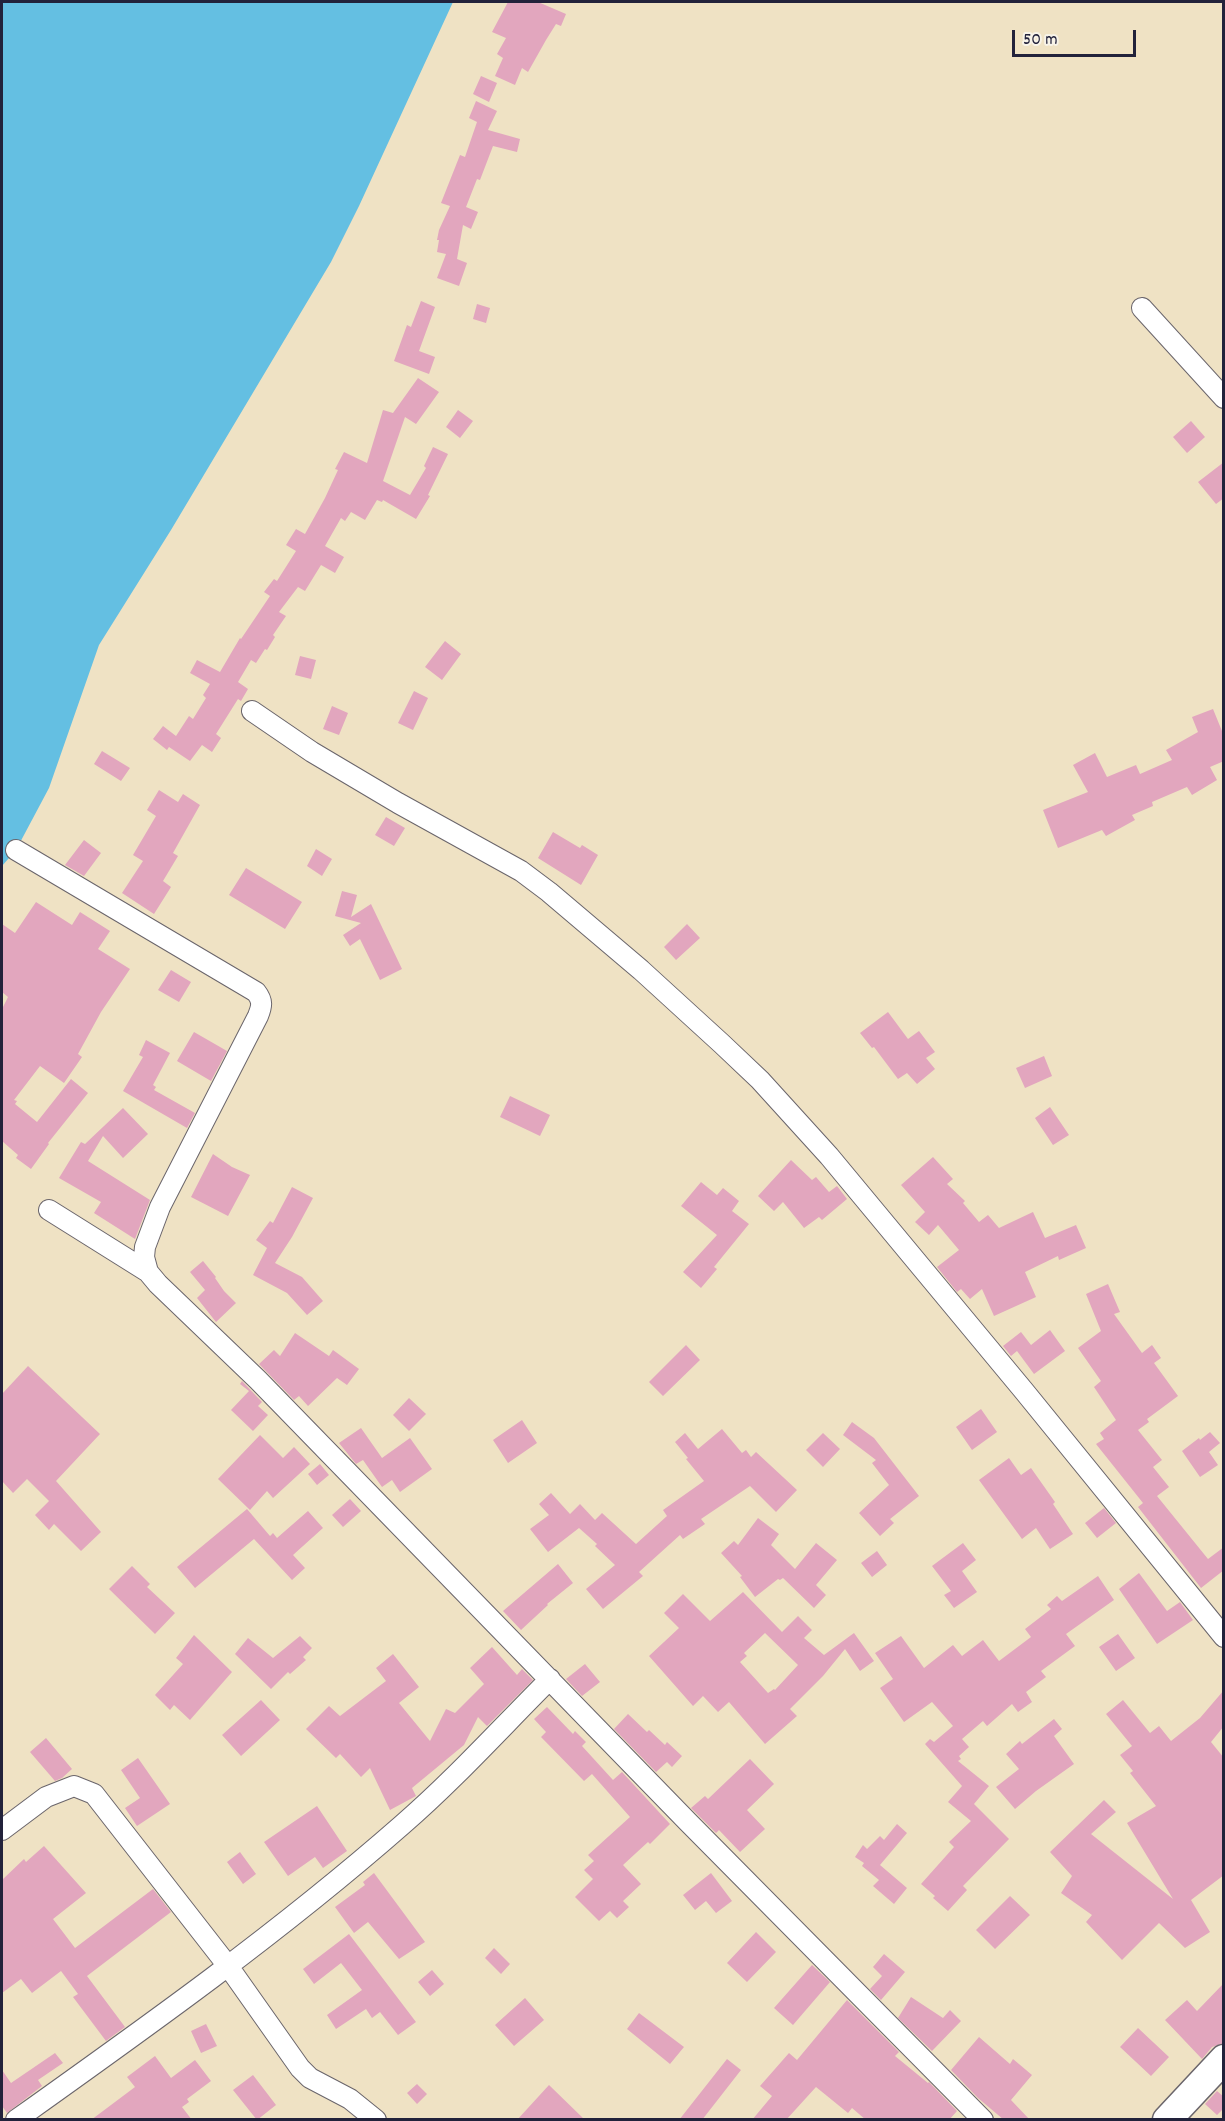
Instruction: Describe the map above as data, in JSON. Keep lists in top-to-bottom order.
{
  "scale_bar": "50 m"
}
